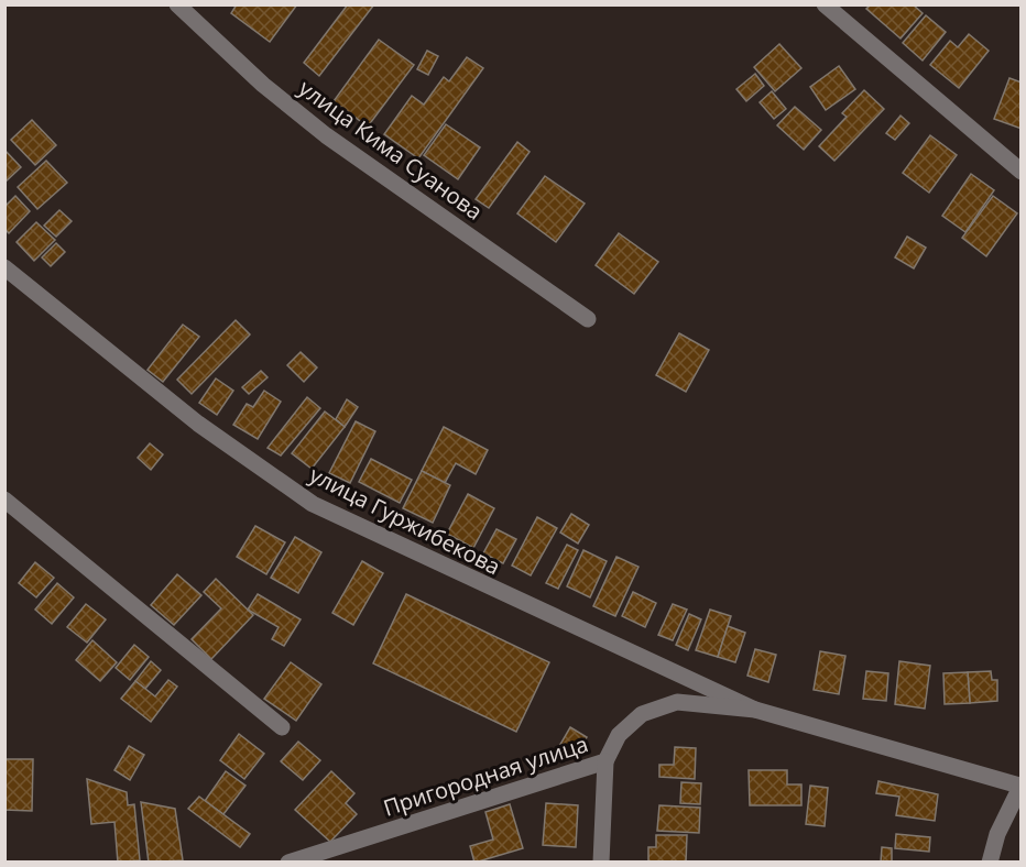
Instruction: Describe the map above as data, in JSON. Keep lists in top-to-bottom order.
{
  "streets": {
    "street": ["улица Кима Суанова", "улица Гуржибекова", "Пригородная улица"]
  },
  "crossings": [
    ["улица Гуржибекова", "Пригородная улица"]
  ]
}
